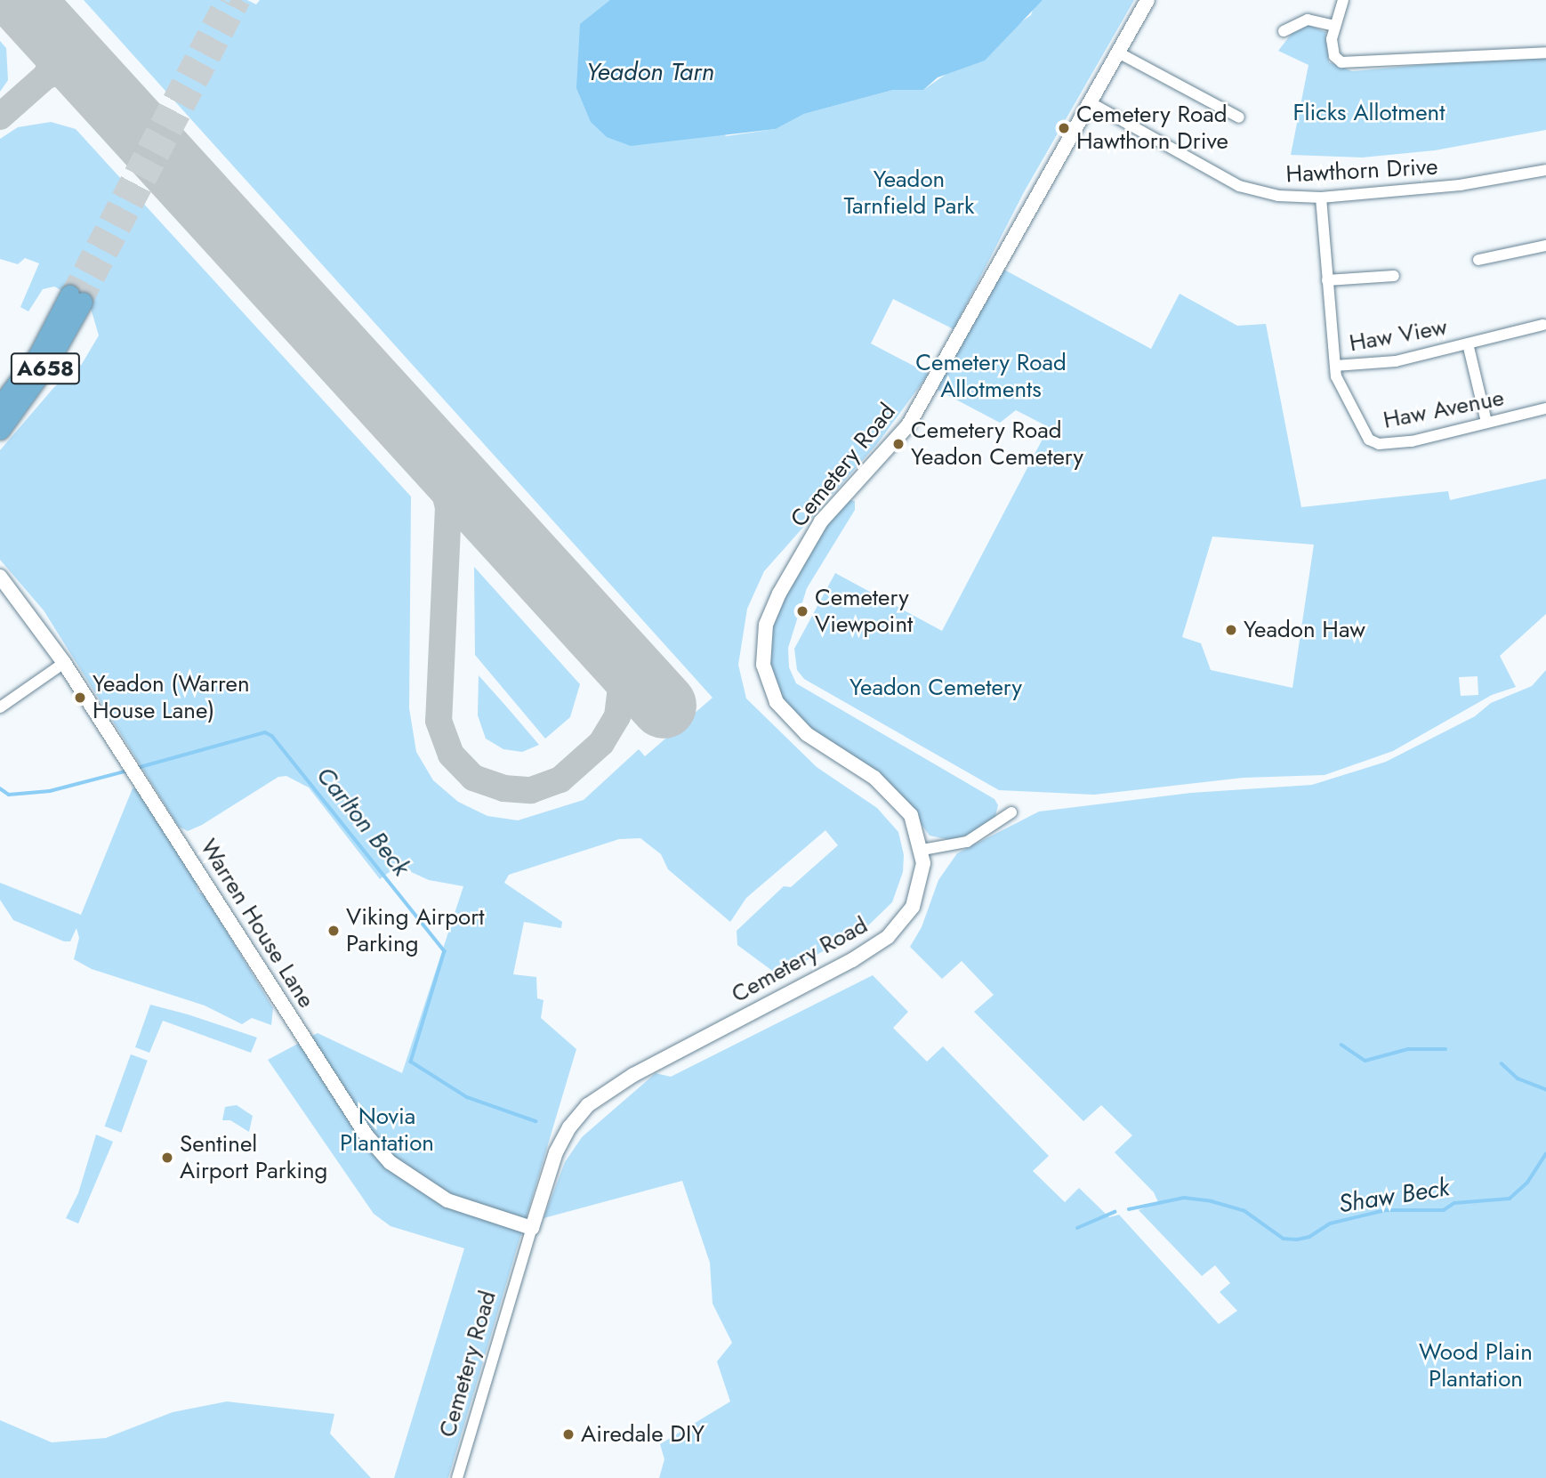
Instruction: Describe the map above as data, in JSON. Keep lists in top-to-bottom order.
{
  "streets": {
    "highway": ["A658"],
    "street": [
      "Hawthorn Drive",
      "Haw View",
      "Haw Avenue",
      "Cemetery Road",
      "Warren House Lane"
    ]
  },
  "crossings": [
    ["Hawthorn Drive", "Haw Avenue"],
    ["Hawthorn Drive", "Cemetery Road"],
    ["Haw View", "Haw Avenue"],
    ["Cemetery Road", "Warren House Lane"]
  ],
  "water": ["Yeadon Tarn", "Carlton Beck", "Shaw Beck"],
  "parks": [
    "Flicks Allotment",
    "Yeadon Tarnfield Park",
    "Cemetery Road Allotments",
    "Yeadon Cemetery",
    "Novia Plantation",
    "Wood Plain Plantation"
  ],
  "places": [
    "Cemetery Road Hawthorn Drive",
    "Cemetery Road Yeadon Cemetery",
    "Cemetery Viewpoint",
    "Yeadon Haw",
    "Yeadon (Warren House Lane)",
    "Viking Airport Parking",
    "Sentinel Airport Parking",
    "Airedale DIY"
  ]
}
